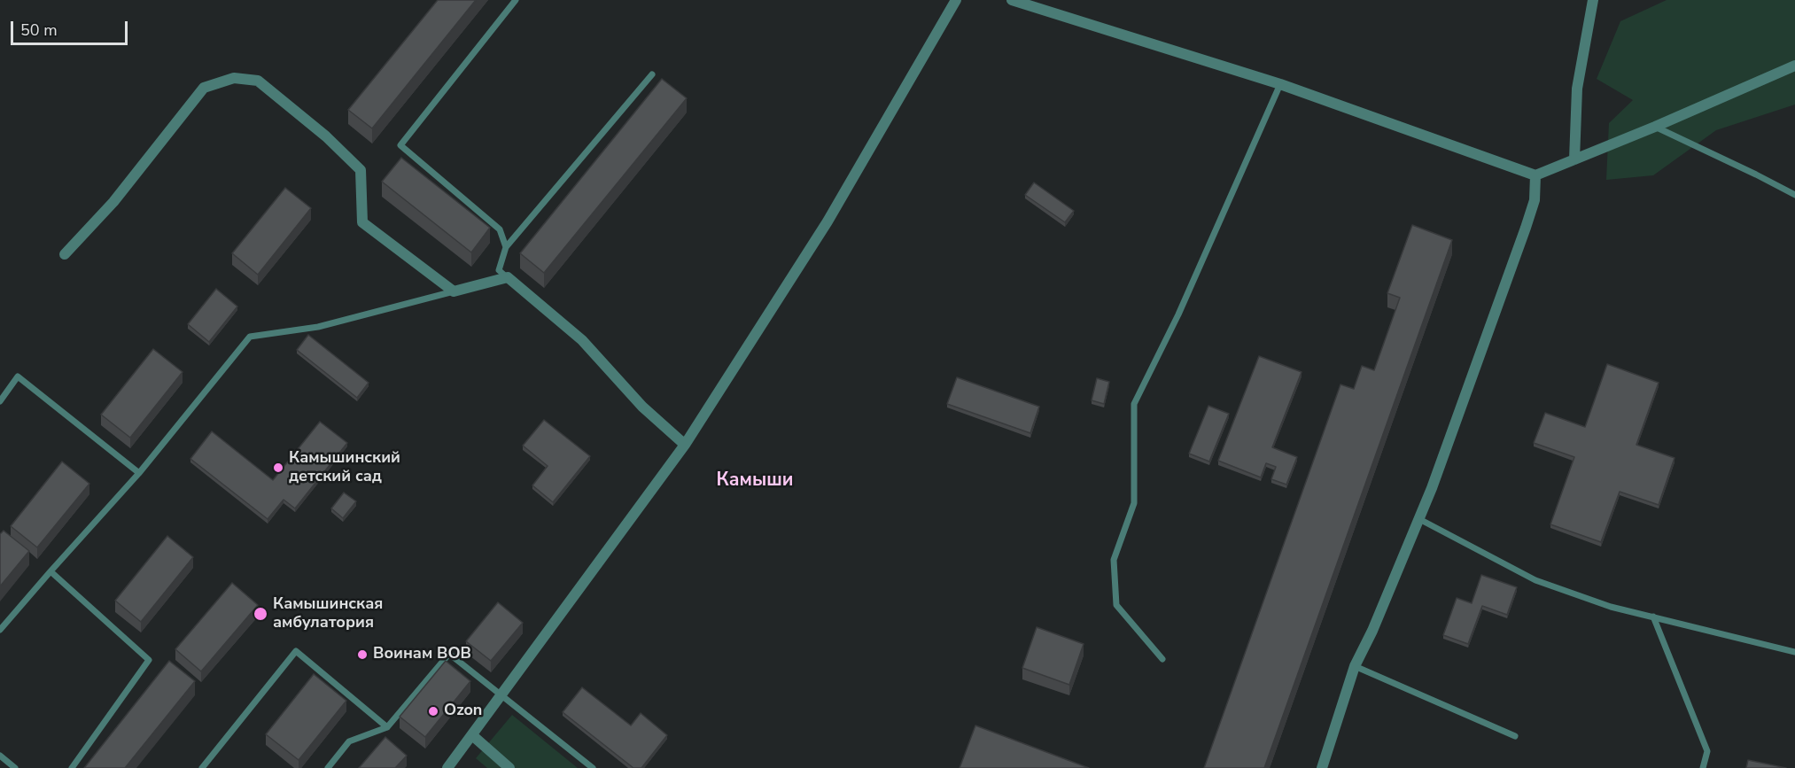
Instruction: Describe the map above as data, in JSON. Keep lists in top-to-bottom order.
{
  "districts": ["Камыши"],
  "places": [
    "Камышинский детский сад",
    "Камышинская амбулатория",
    "Воинам ВОВ",
    "Ozon"
  ],
  "scale_bar": "50 m"
}
